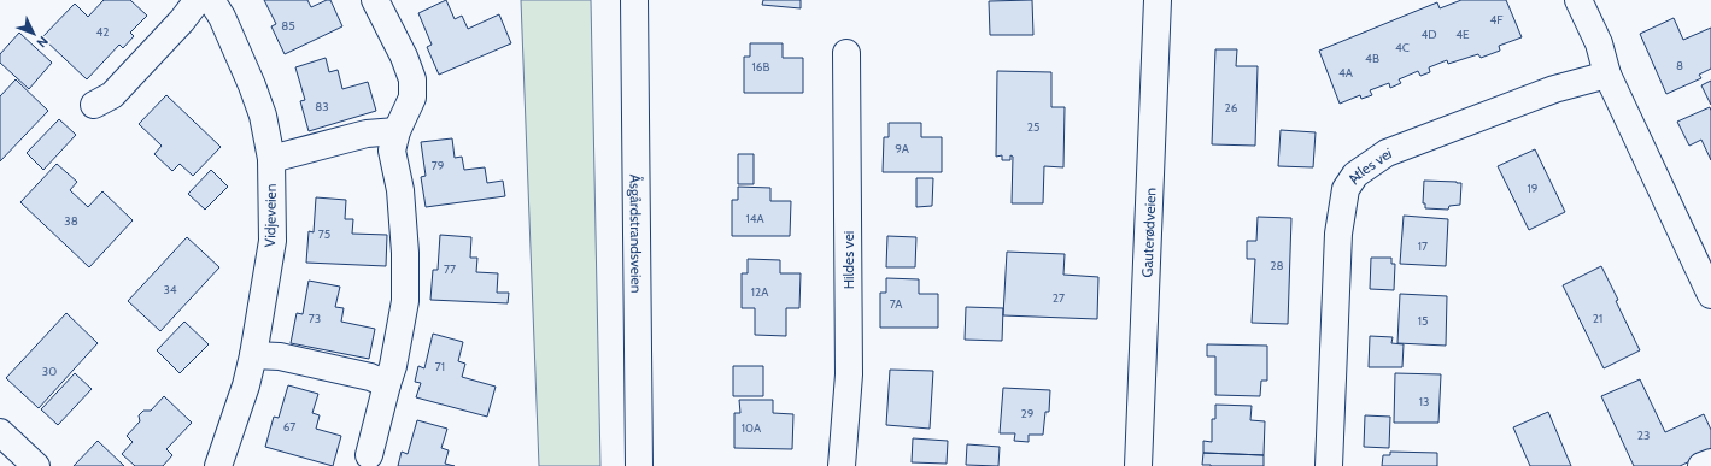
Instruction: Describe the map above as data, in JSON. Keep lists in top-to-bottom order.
{
  "streets": {
    "street": [
      "Atles vei",
      "Vidjeveien",
      "Åsgårdstrandsveien",
      "Gauterødveien",
      "Hildes vei"
    ]
  },
  "house_numbers": [
    "4F",
    "85",
    "42",
    "4D",
    "4E",
    "4C",
    "4B",
    "8",
    "16B",
    "4A",
    "83",
    "26",
    "25",
    "9A",
    "79",
    "19",
    "14A",
    "38",
    "75",
    "17",
    "28",
    "77",
    "34",
    "12A",
    "27",
    "7A",
    "73",
    "21",
    "15",
    "71",
    "30",
    "13",
    "29",
    "67",
    "10A",
    "23"
  ],
  "north": "bottom right"
}
